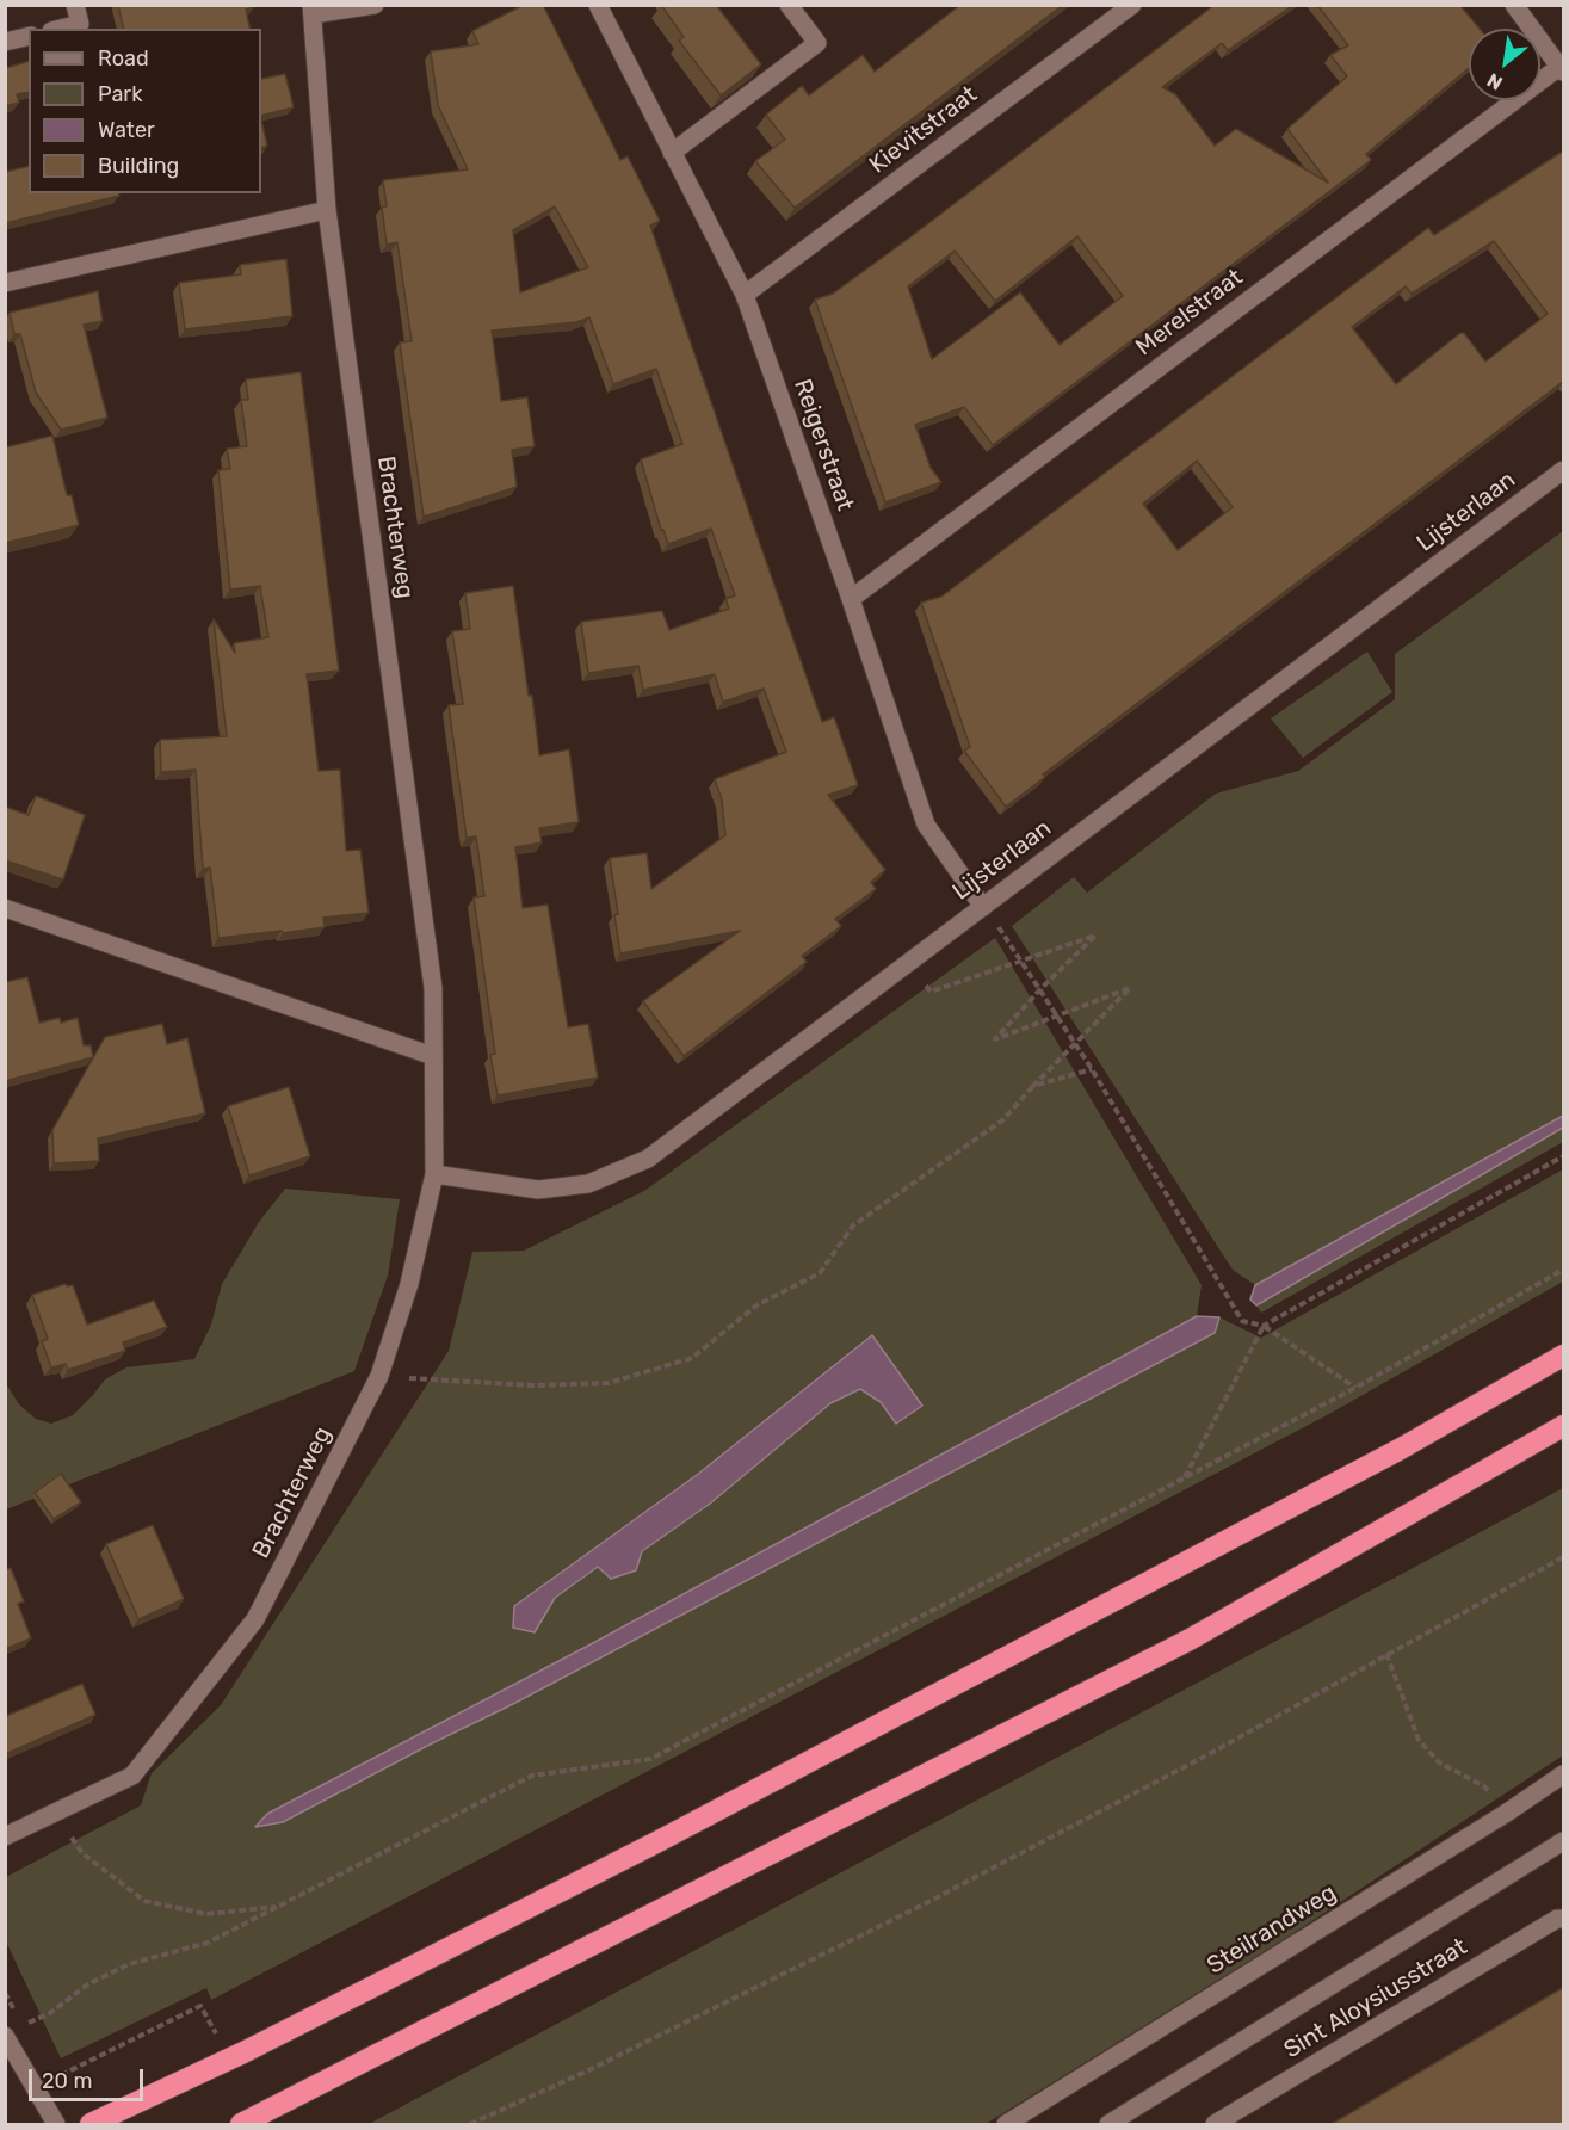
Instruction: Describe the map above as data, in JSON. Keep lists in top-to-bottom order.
{
  "streets": {
    "street": [
      "Kievitstraat",
      "Merelstraat",
      "Reigerstraat",
      "Lijsterlaan",
      "Brachterweg",
      "Steilrandweg",
      "Sint Aloysiusstraat"
    ]
  },
  "crossings": [
    ["Kievitstraat", "Reigerstraat"],
    ["Merelstraat", "Reigerstraat"],
    ["Reigerstraat", "Lijsterlaan"],
    ["Lijsterlaan", "Brachterweg"]
  ],
  "legend": [
    "Road",
    "Park",
    "Water",
    "Building"
  ],
  "scale_bar": "20 m",
  "north": "bottom left"
}
